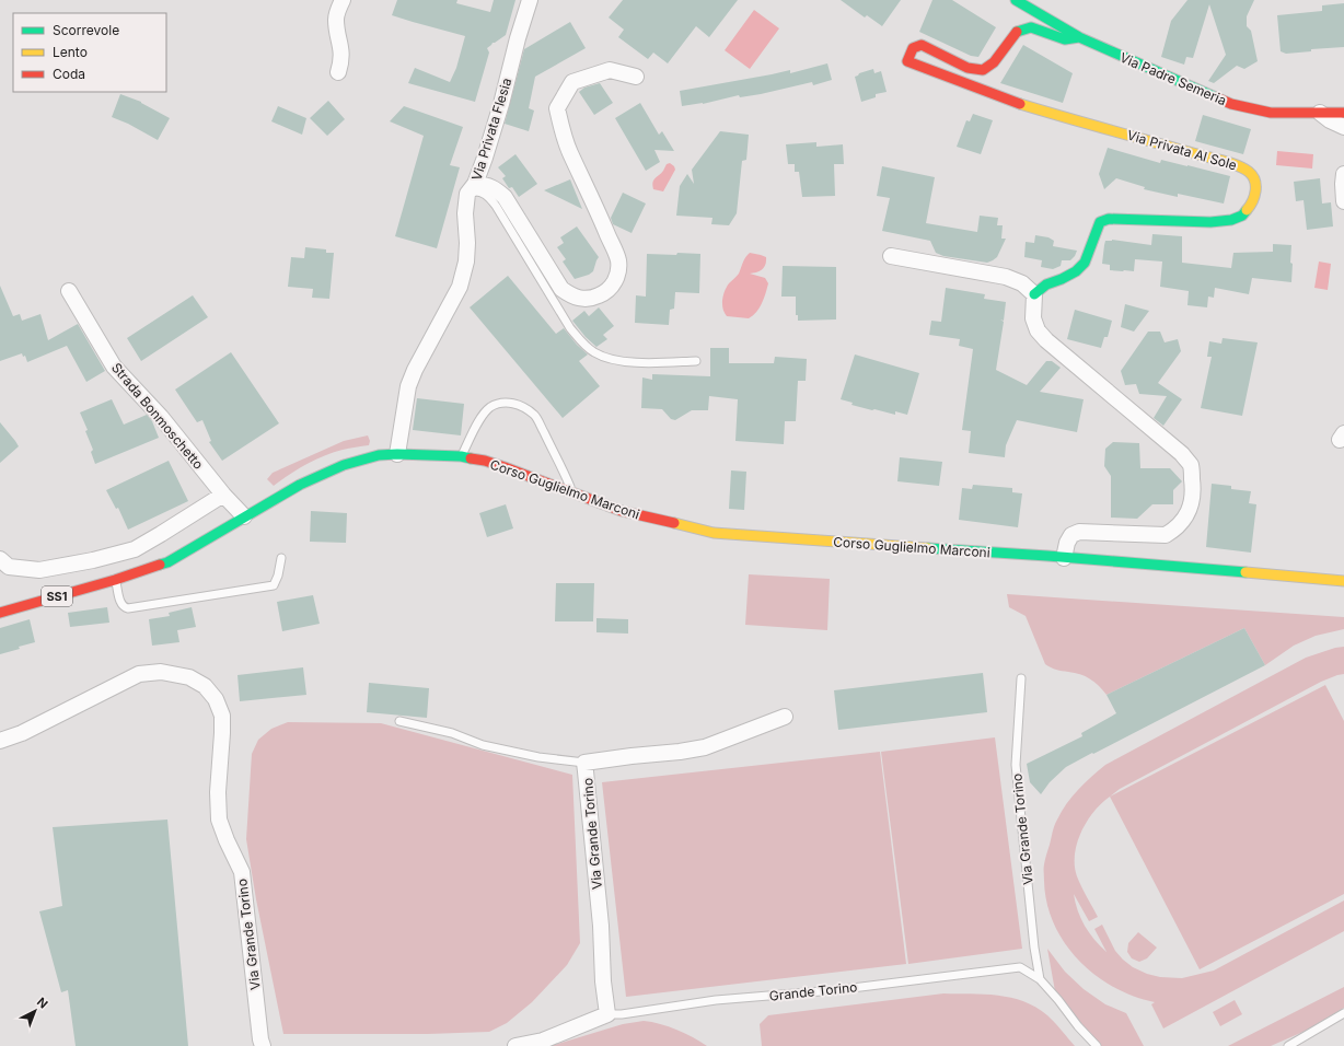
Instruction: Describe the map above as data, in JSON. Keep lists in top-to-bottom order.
{
  "streets": {
    "main road": [
      "Via Padre Semeria",
      "Via Privata Al Sole",
      "Corso Guglielmo Marconi",
      "SS1"
    ],
    "street": ["Via Privata Flesia", "Strada Bonmoschetto", "Via Grande Torino"],
    "lane": ["Grande Torino"]
  },
  "crossings": [
    ["Via Padre Semeria", "Via Privata Al Sole"],
    ["Via Privata Flesia", "Corso Guglielmo Marconi"],
    ["Strada Bonmoschetto", "Corso Guglielmo Marconi"],
    ["Via Grande Torino", "Grande Torino"]
  ],
  "legend": ["Scorrevole", "Lento", "Coda"],
  "north": "top right"
}
